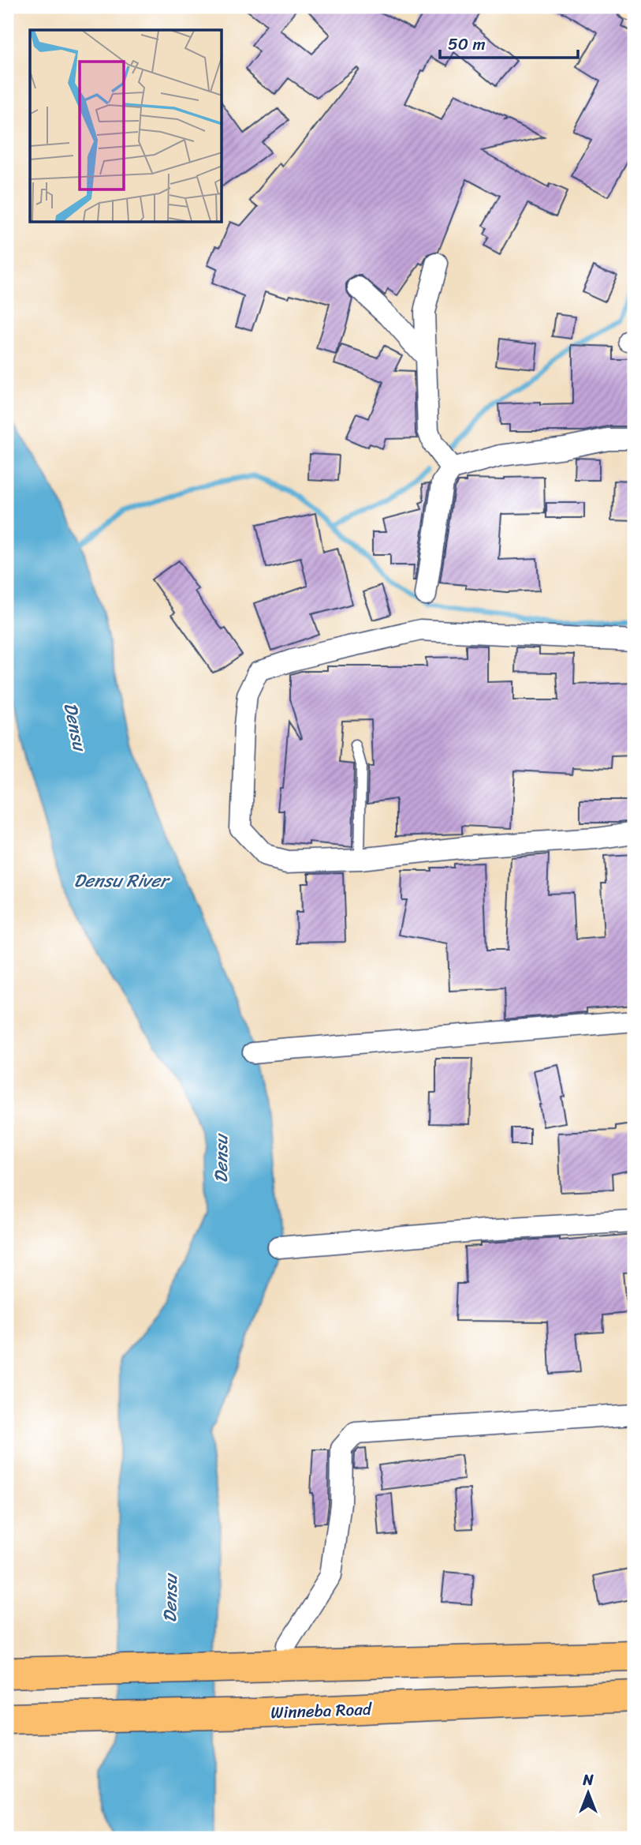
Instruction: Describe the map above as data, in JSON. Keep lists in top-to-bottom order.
{
  "streets": {
    "highway": ["Winneba Road"]
  },
  "water": ["Densu", "Densu River"],
  "scale_bar": "50 m",
  "north": "top"
}
